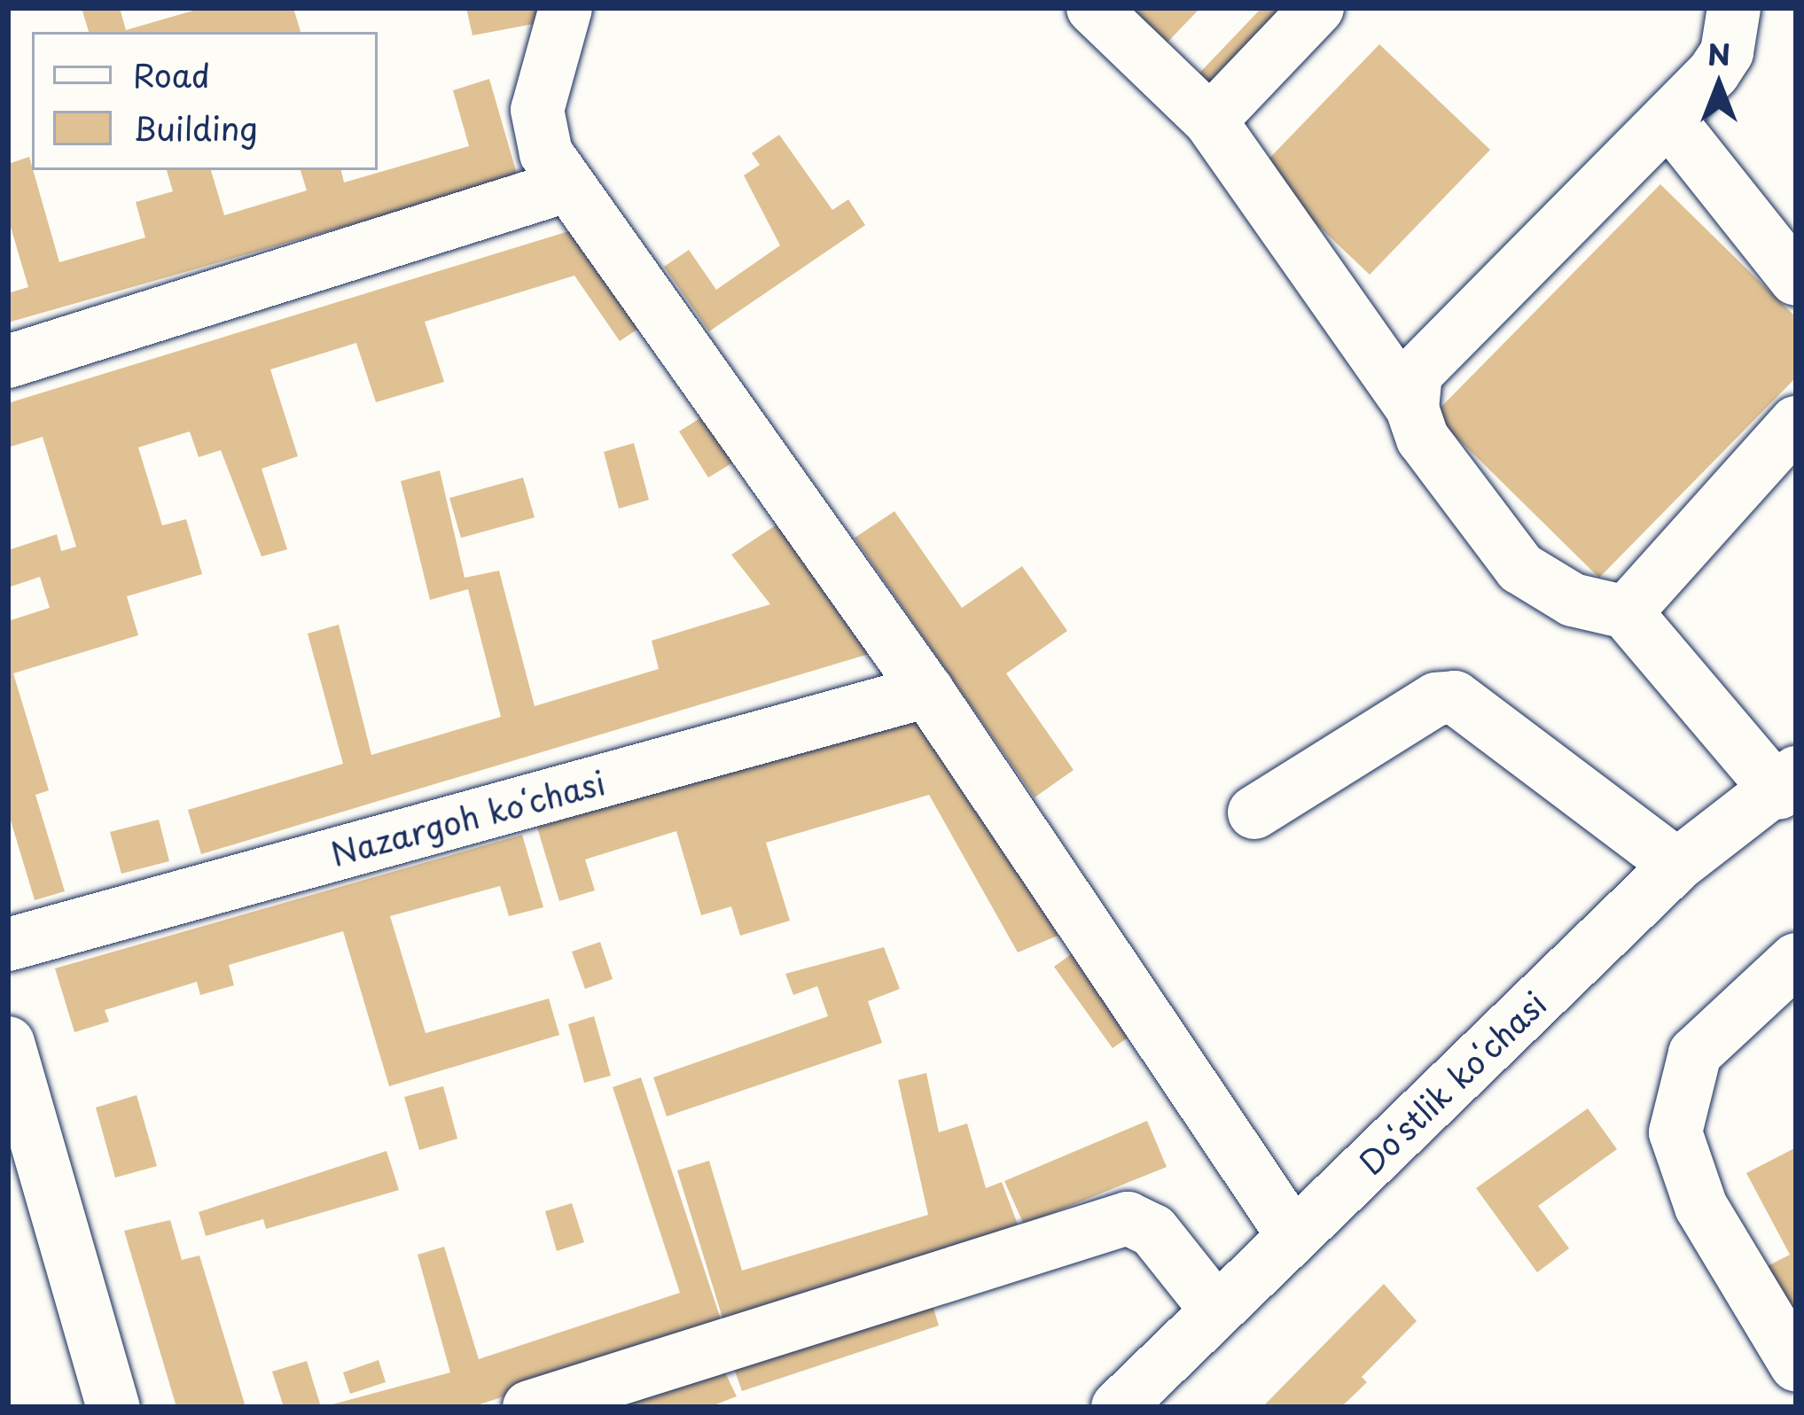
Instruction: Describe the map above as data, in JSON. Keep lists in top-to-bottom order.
{
  "streets": {
    "street": ["Nazargoh koʻchasi", "Doʻstlik koʻchasi"]
  },
  "legend": ["Road", "Building"],
  "north": "top"
}
